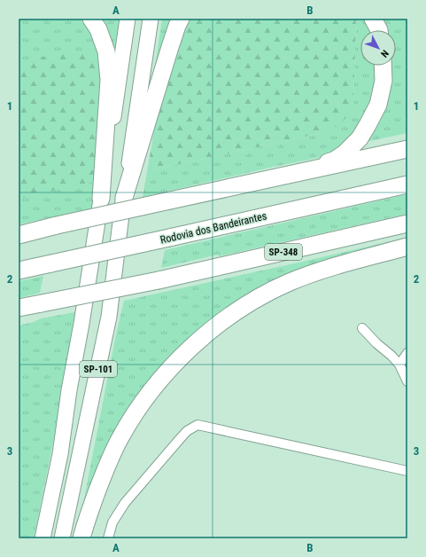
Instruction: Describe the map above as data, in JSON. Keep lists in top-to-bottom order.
{
  "streets": {
    "highway": ["Rodovia dos Bandeirantes", "SP-348", "SP-101"]
  },
  "north": "bottom right",
  "grid": {
    "columns": ["A", "B"],
    "rows": ["1", "2", "3"]
  }
}
